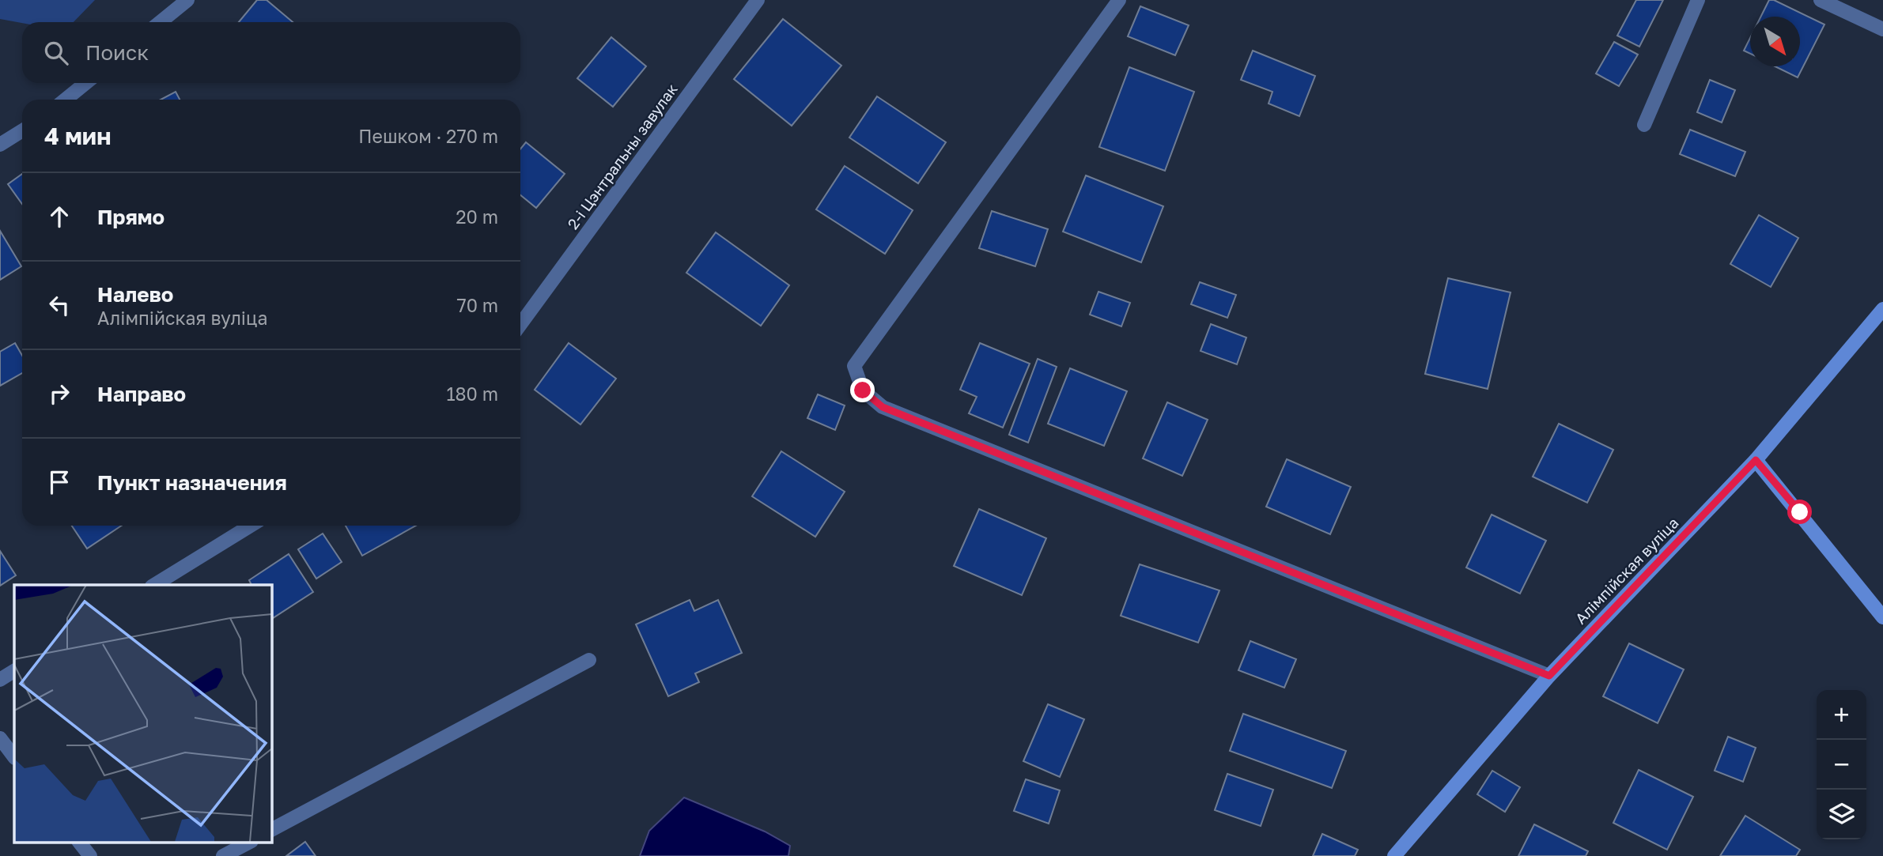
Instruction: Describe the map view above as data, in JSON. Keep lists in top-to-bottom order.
{
  "streets": {
    "street": ["2-і Цэнтральны завулак", "Алімпійская вуліца"]
  },
  "north": "bottom right",
  "page": {
    "search": "Поиск",
    "heading": ["4 мин", "Пешком · 270 m"],
    "list": [
      ["Прямо", "20 m"],
      ["Налево", "Алімпійская вуліца", "70 m"],
      ["Направо", "180 m"],
      "Пункт назначения"
    ],
    "map_buttons": ["+", "−"]
  }
}
